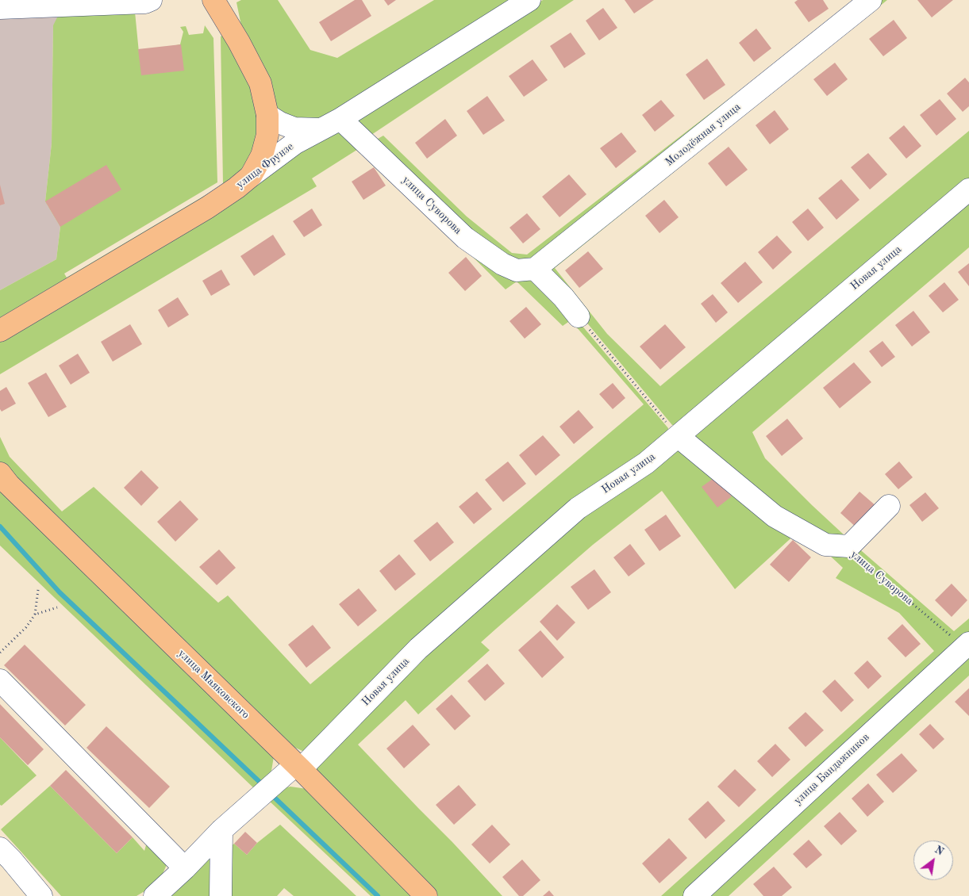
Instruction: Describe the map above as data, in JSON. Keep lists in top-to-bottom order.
{
  "streets": {
    "main road": ["улица Фрунзе", "улица Маяковского"],
    "street": [
      "Молодёжная улица",
      "улица Суворова",
      "Новая улица",
      "улица Бандажников"
    ]
  },
  "crossings": [
    ["Молодёжная улица", "улица Суворова"],
    ["улица Фрунзе", "улица Суворова"],
    ["улица Суворова", "Новая улица"],
    ["улица Суворова", "улица Бандажников"],
    ["Новая улица", "улица Маяковского"]
  ],
  "north": "top right"
}
